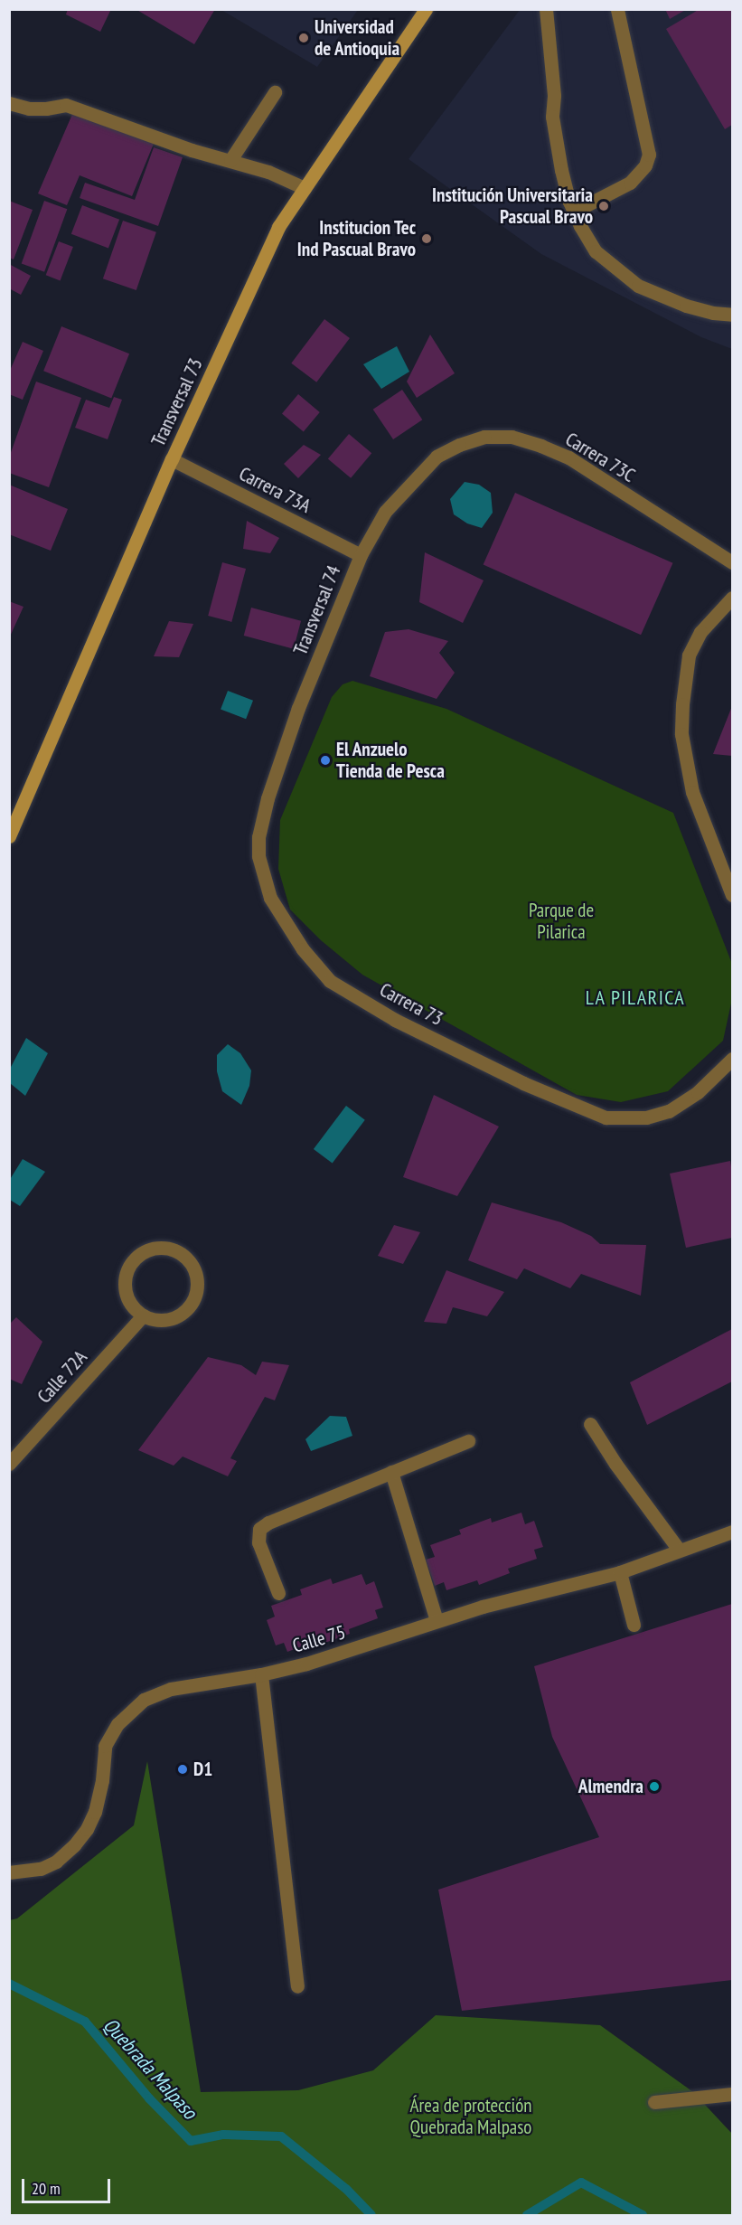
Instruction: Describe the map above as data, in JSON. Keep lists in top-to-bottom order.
{
  "streets": {
    "main road": ["Transversal 73"],
    "street": [
      "Carrera 73C",
      "Carrera 73A",
      "Transversal 74",
      "Carrera 73",
      "Calle 72A",
      "Calle 75"
    ]
  },
  "crossings": [
    ["Transversal 73", "Carrera 73A"],
    ["Carrera 73C", "Transversal 74"],
    ["Carrera 73A", "Transversal 74"],
    ["Transversal 74", "Carrera 73"]
  ],
  "districts": ["LA PILARICA"],
  "water": ["Quebrada Malpaso"],
  "parks": ["Parque de Pilarica", "Área de protección Quebrada Malpaso"],
  "places": [
    "Universidad de Antioquia",
    "Institución Universitaria Pascual Bravo",
    "Institucion Tec Ind Pascual Bravo",
    "El Anzuelo Tienda de Pesca",
    "D1",
    "Almendra"
  ],
  "scale_bar": "20 m"
}
